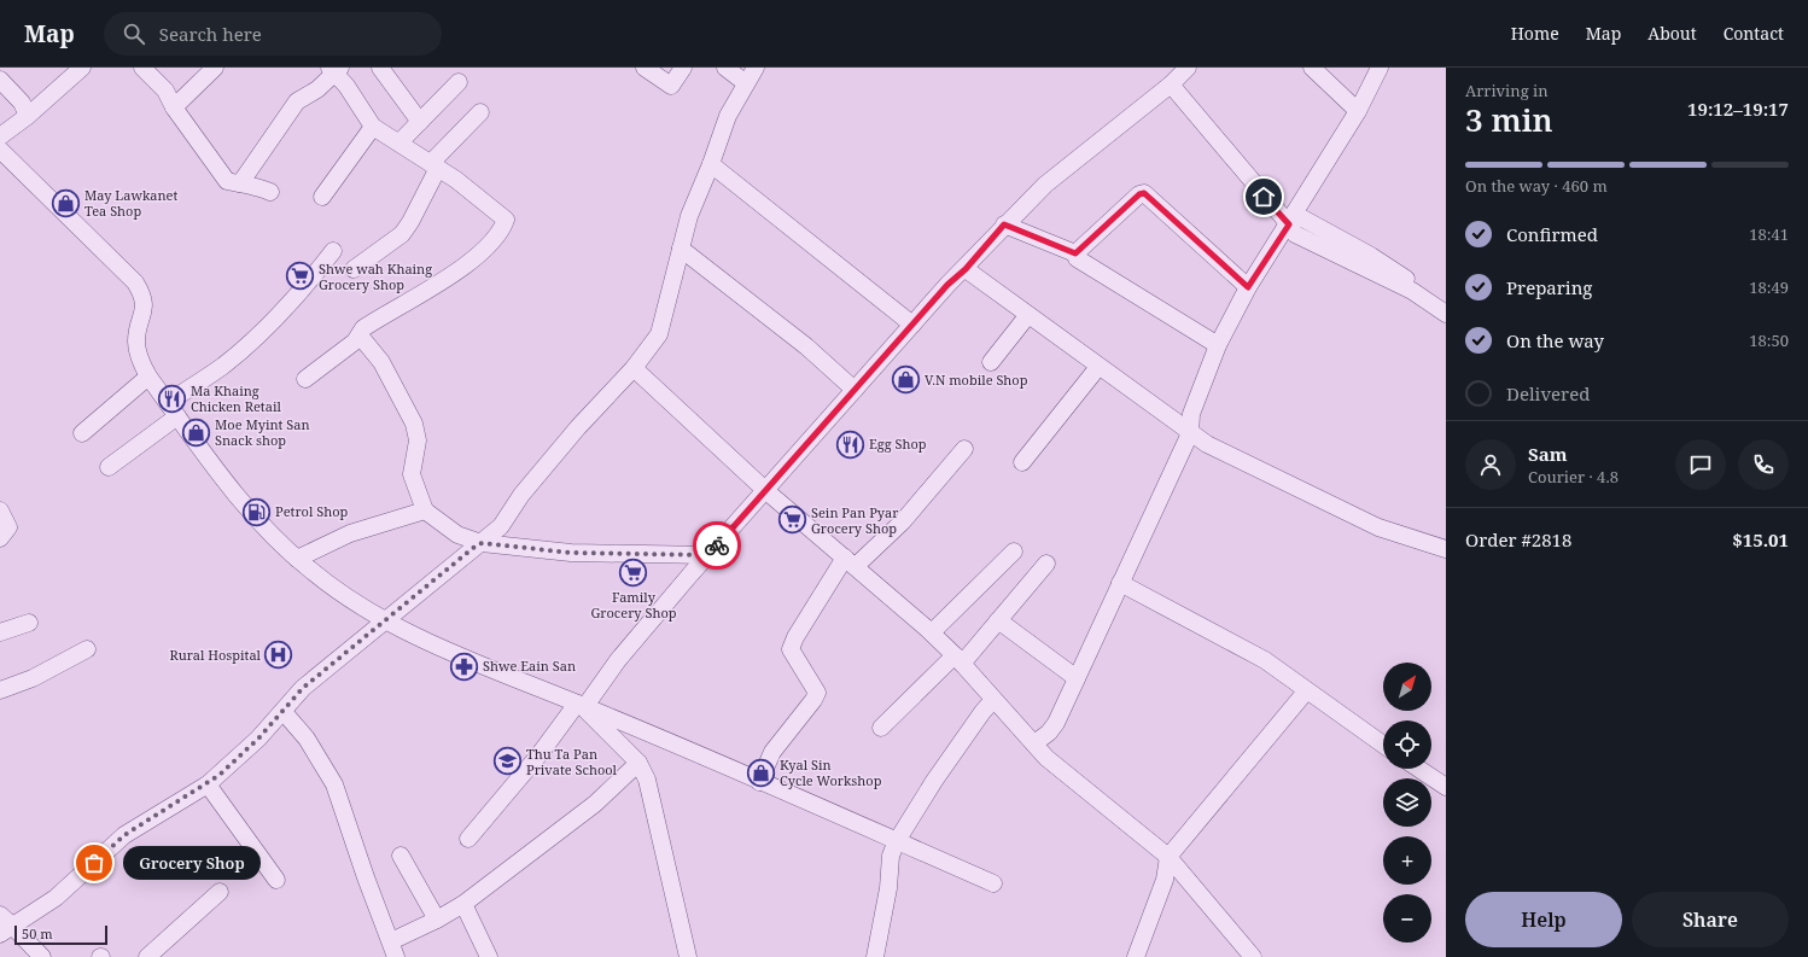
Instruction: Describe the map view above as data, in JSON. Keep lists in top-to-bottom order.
{
  "places": {
    "shop": [
      "May Lawkanet Tea Shop",
      "V.N mobile Shop",
      "Moe Myint San Snack shop",
      "Kyal Sin Cycle Workshop"
    ],
    "supermarket": ["Shwe wah Khaing Grocery Shop", "Sein Pan Pyar Grocery Shop", "Family Grocery Shop"],
    "restaurant": ["Ma Khaing Chicken Retail", "Egg Shop"],
    "fuel station": ["Petrol Shop"],
    "hospital": ["Rural Hospital"],
    "pharmacy": ["Shwe Eain San"],
    "school or university": ["Thu Ta Pan Private School"],
    "other": ["Grocery Shop"]
  },
  "scale_bar": "50 m",
  "north": "top right",
  "page": {
    "header": "Map",
    "search": "Search here",
    "nav": [
      "Home",
      "Map",
      "About",
      "Contact"
    ],
    "heading": ["3 min", "Arriving in", "19:12–19:17"],
    "panel": [
      "Sam",
      "Courier · 4.8",
      "Order #2818",
      "$15.01"
    ],
    "bar": "On the way · 460 m",
    "list": [
      ["Confirmed", "18:41"],
      ["Preparing", "18:49"],
      ["On the way", "18:50"],
      "Delivered"
    ],
    "map_buttons": ["+", "−"],
    "bubble": "Grocery Shop",
    "buttons": ["Help", "Share"],
    "scale": "50 m"
  }
}
